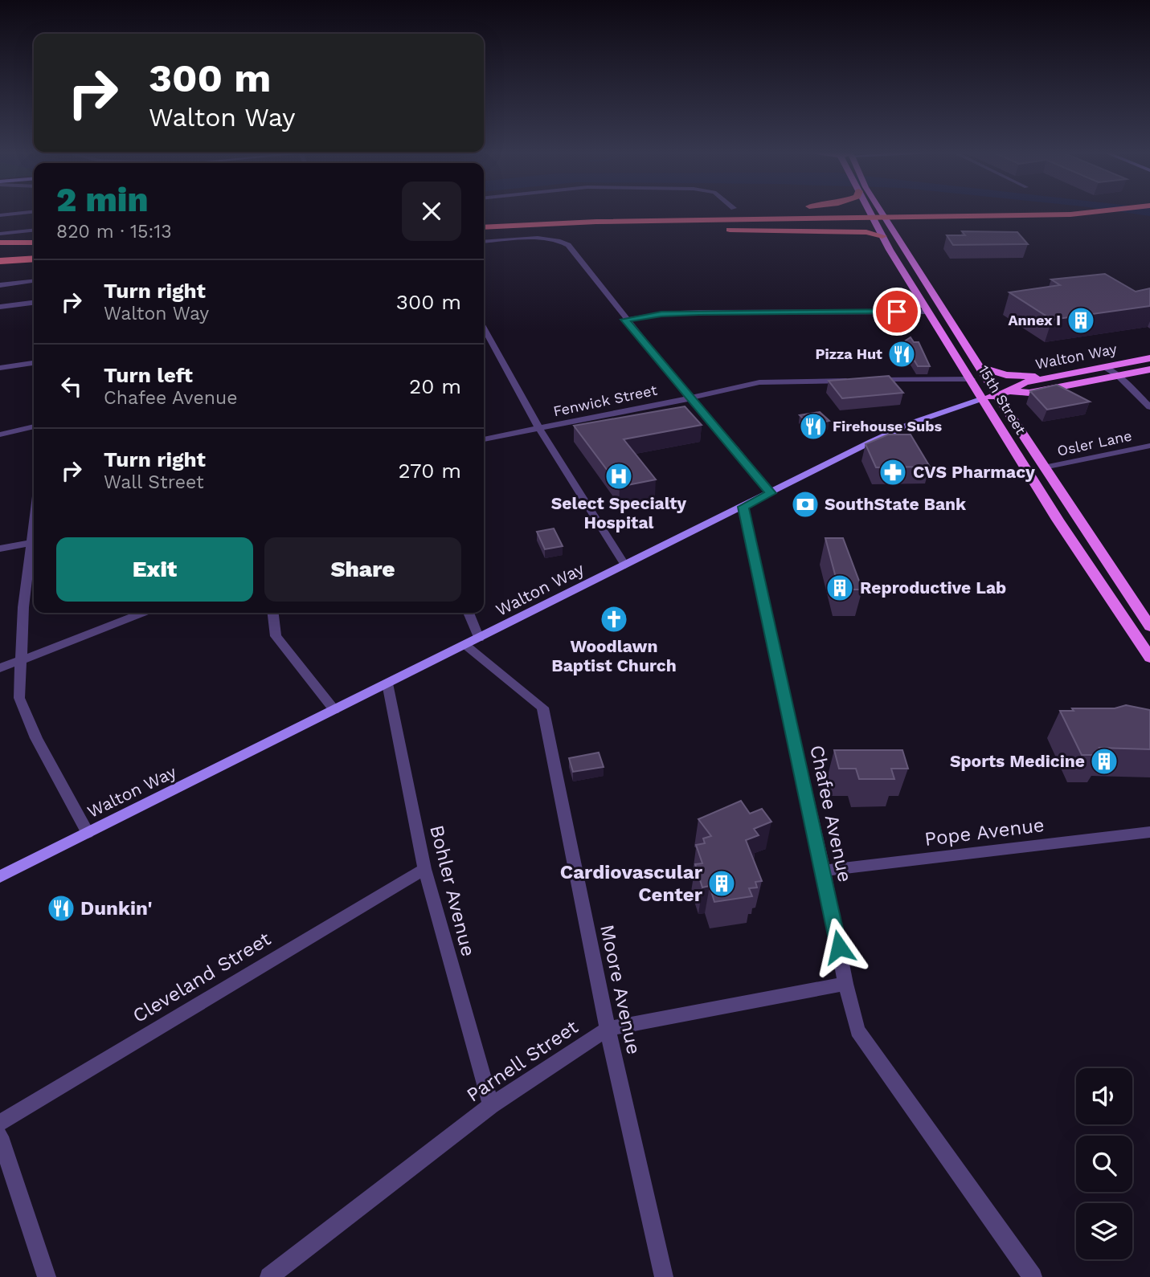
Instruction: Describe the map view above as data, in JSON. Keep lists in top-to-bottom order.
{
  "streets": {
    "main road": ["Walton Way", "15th Street"],
    "street": [
      "Fenwick Street",
      "Osler Lane",
      "Chafee Avenue",
      "Pope Avenue",
      "Bohler Avenue",
      "Cleveland Street",
      "Moore Avenue",
      "Parnell Street"
    ]
  },
  "crossings": [
    ["Walton Way", "15th Street"],
    ["Walton Way", "Chafee Avenue"],
    ["Walton Way", "Bohler Avenue"],
    ["Walton Way", "Moore Avenue"],
    ["15th Street", "Osler Lane"],
    ["Chafee Avenue", "Pope Avenue"],
    ["Chafee Avenue", "Parnell Street"],
    ["Bohler Avenue", "Cleveland Street"],
    ["Bohler Avenue", "Parnell Street"],
    ["Moore Avenue", "Parnell Street"]
  ],
  "places": {
    "building": [
      "Annex I",
      "Reproductive Lab",
      "Sports Medicine",
      "Cardiovascular Center"
    ],
    "restaurant": ["Pizza Hut", "Firehouse Subs", "Dunkin'"],
    "pharmacy": ["CVS Pharmacy"],
    "hospital": ["Select Specialty Hospital"],
    "bank": ["SouthState Bank"],
    "church": ["Woodlawn Baptist Church"]
  },
  "page": {
    "turn": ["300 m", "Walton Way"],
    "heading": ["2 min", "820 m · 15:13"],
    "list": [
      {
        "name": "Turn right",
        "note": "Walton Way",
        "value": "300 m"
      },
      {
        "name": "Turn left",
        "note": "Chafee Avenue",
        "value": "20 m"
      },
      {
        "name": "Turn right",
        "note": "Wall Street",
        "value": "270 m"
      }
    ],
    "buttons": ["Exit", "Share"]
  }
}
